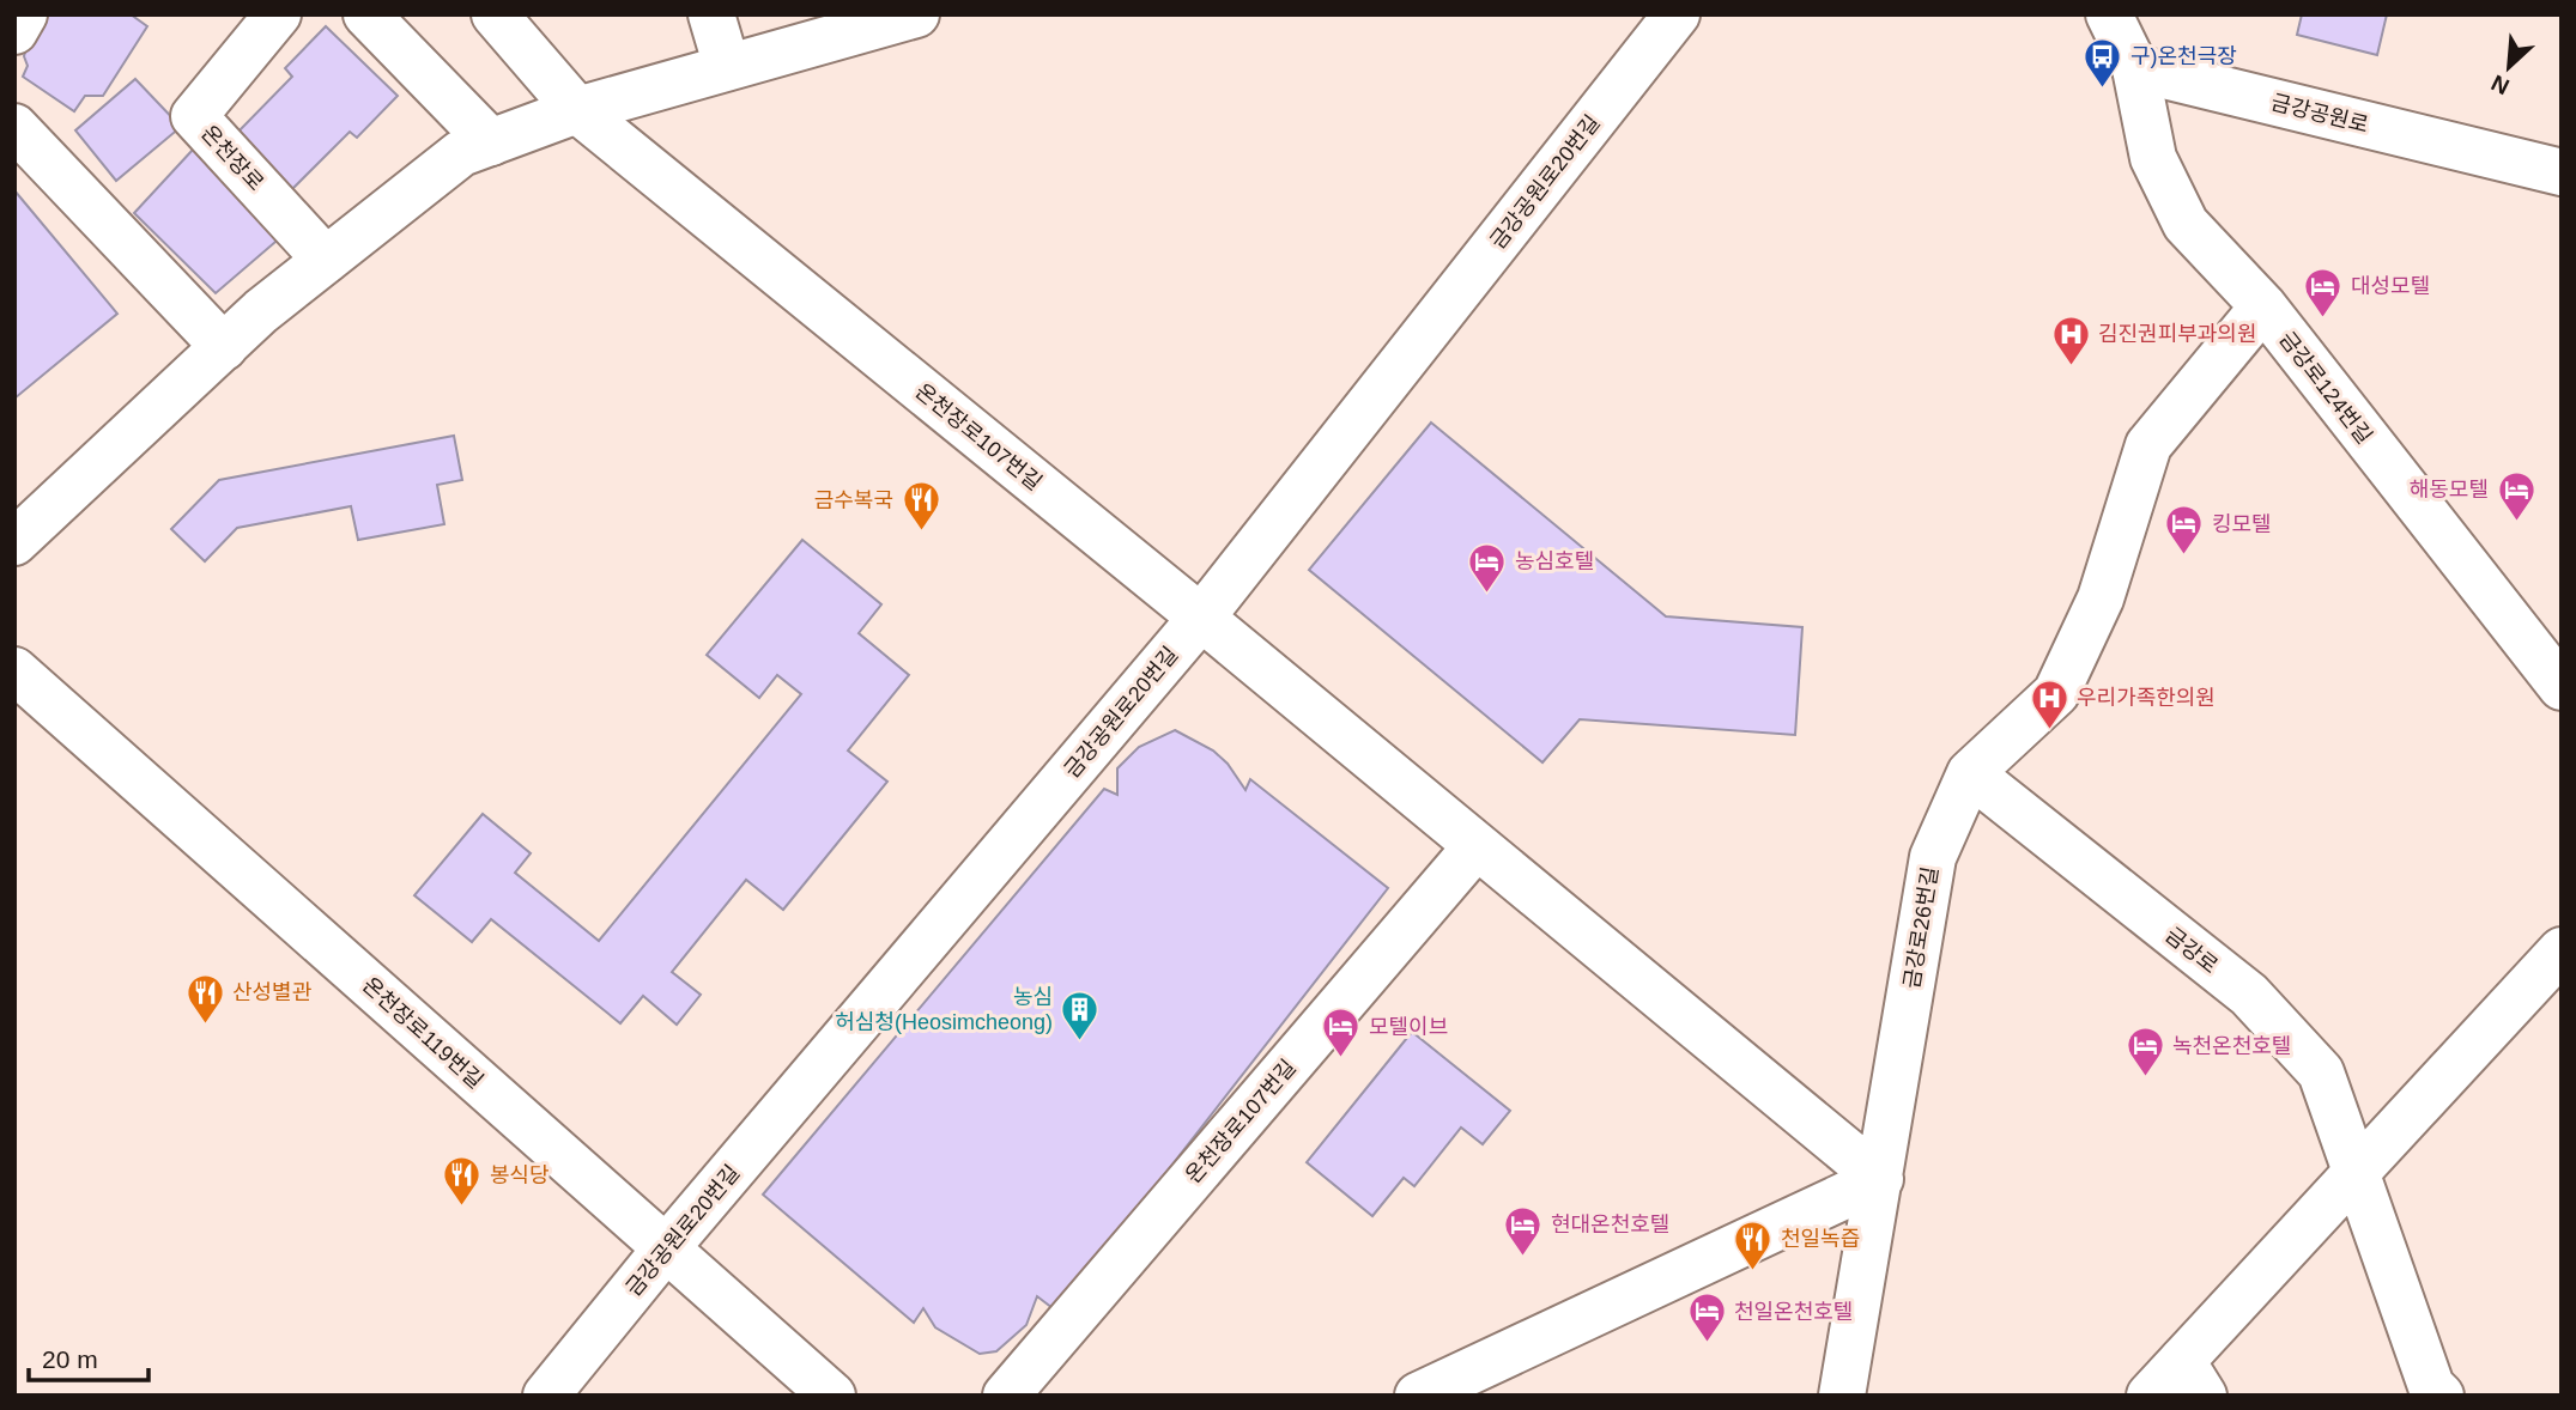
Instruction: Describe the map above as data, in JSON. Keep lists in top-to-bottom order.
{
  "streets": {
    "street": [
      "금강공원로",
      "온천장로",
      "금강공원로20번길",
      "금강로124번길",
      "온천장로107번길",
      "금강로26번길",
      "금강로",
      "온천장로119번길"
    ]
  },
  "crossings": [
    ["금강공원로", "금강로124번길"],
    ["금강공원로20번길", "온천장로107번길"],
    ["금강공원로20번길", "온천장로119번길"],
    ["금강로124번길", "금강로26번길"],
    ["온천장로107번길", "금강로26번길"],
    ["금강로26번길", "금강로"]
  ],
  "places": {
    "bus stop": ["구)온천극장"],
    "hotel": [
      "대성모텔",
      "해동모텔",
      "킹모텔",
      "농심호텔",
      "모텔이브",
      "녹천온천호텔",
      "현대온천호텔",
      "천일온천호텔"
    ],
    "hospital": ["김진권피부과의원", "우리가족한의원"],
    "restaurant": [
      "금수복국",
      "산성별관",
      "봉식당",
      "천일녹즙"
    ],
    "building": ["농심 허심청(Heosimcheong)"]
  },
  "scale_bar": "20 m",
  "north": "bottom left"
}
